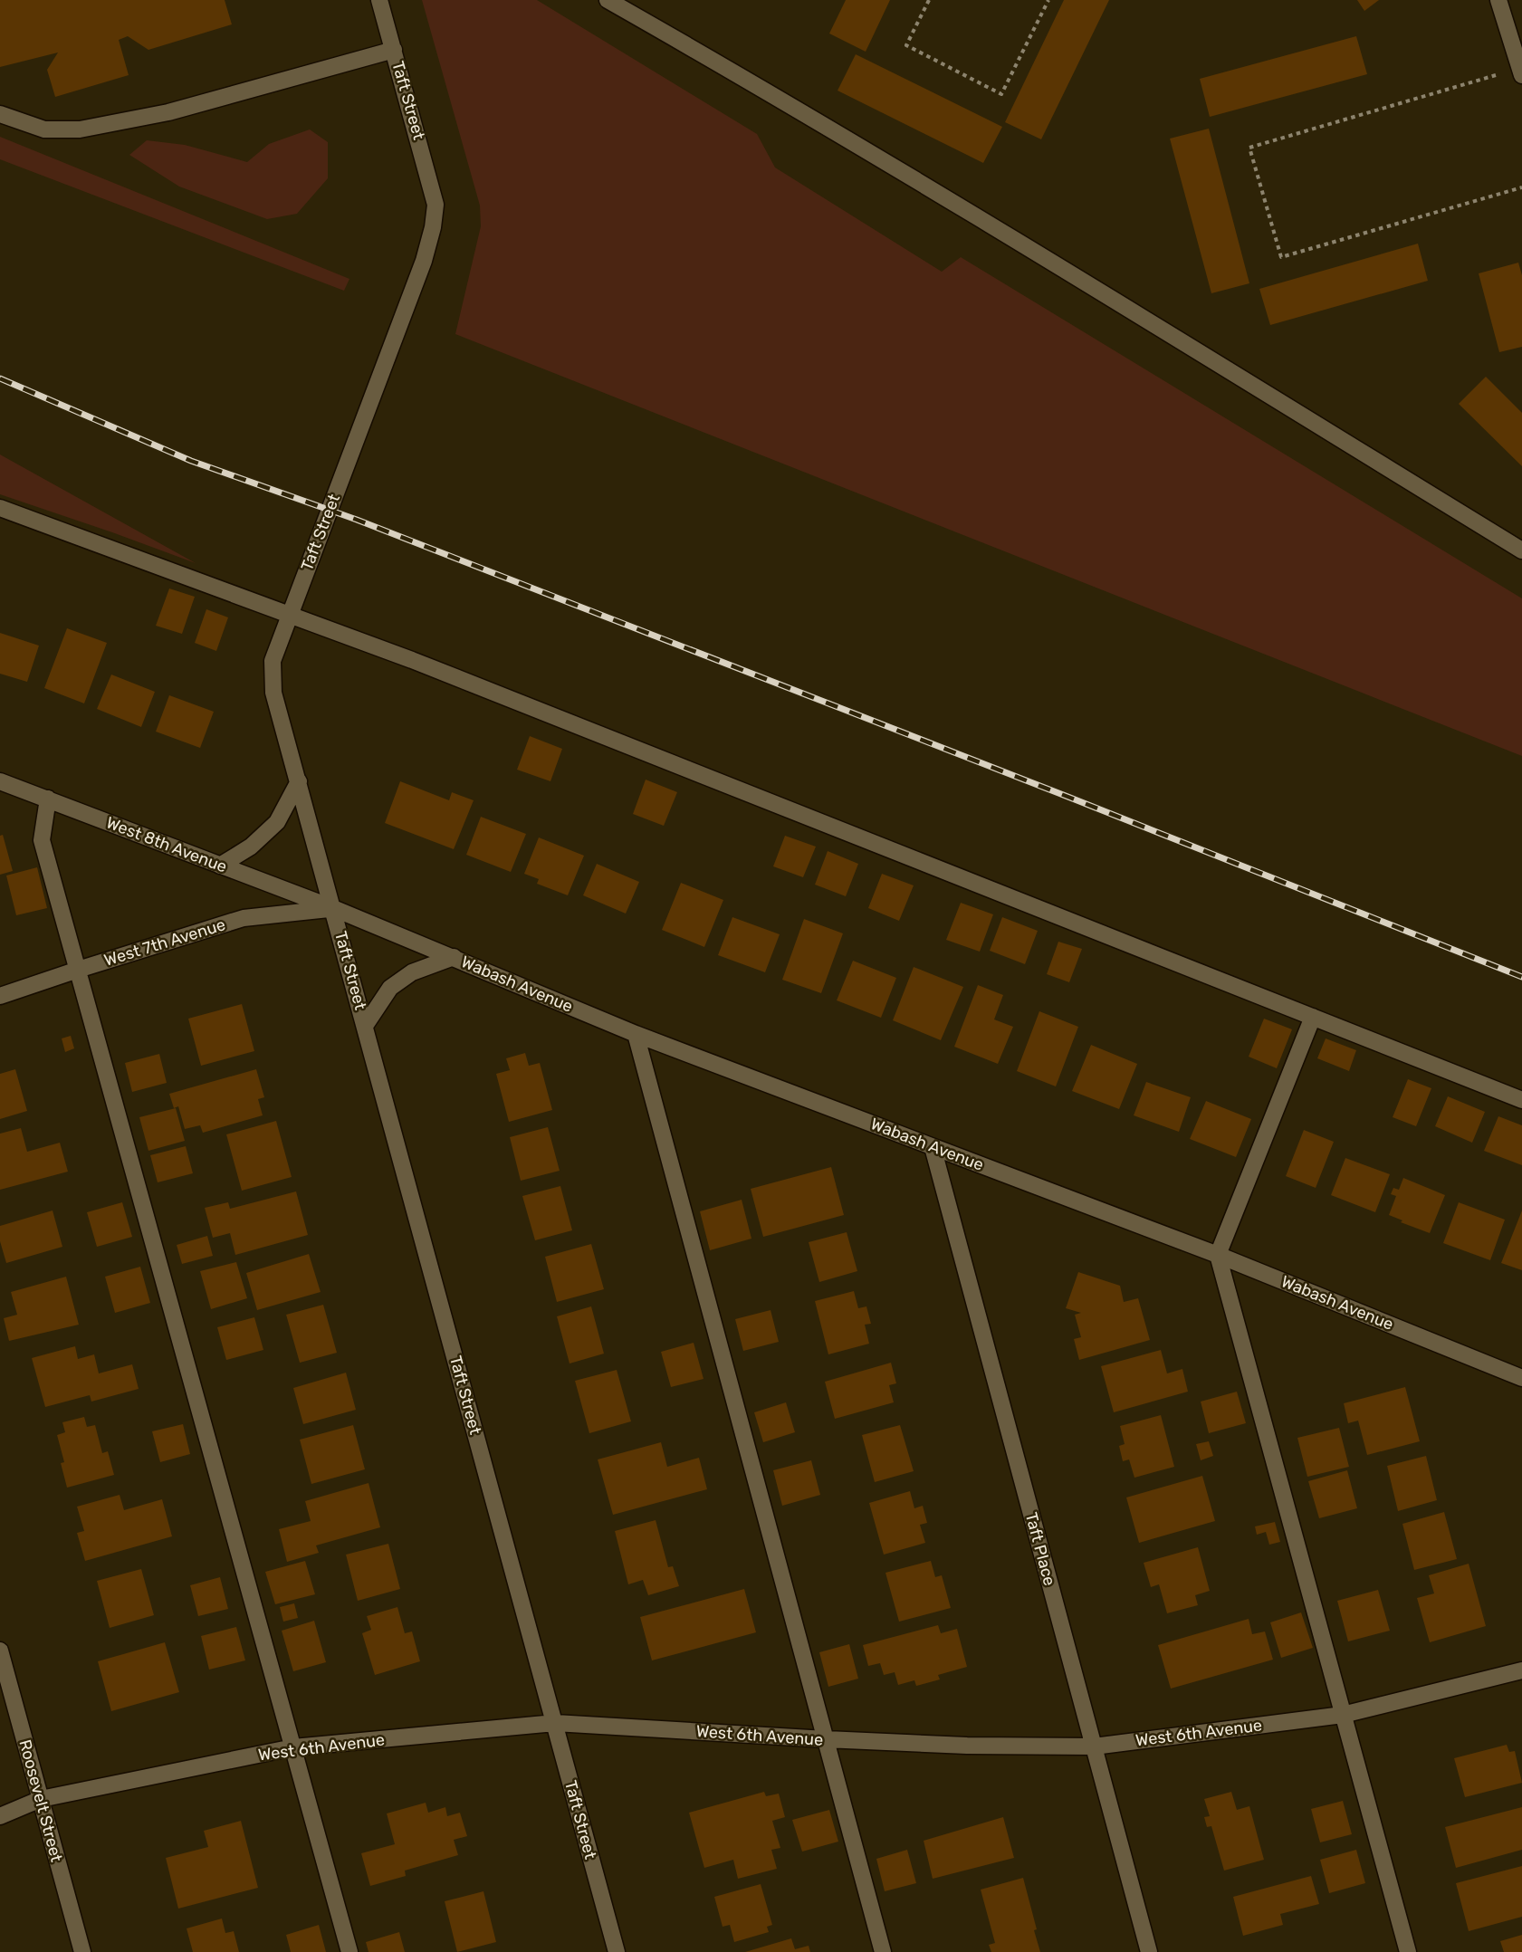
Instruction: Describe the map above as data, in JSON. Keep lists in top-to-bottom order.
{
  "streets": {
    "street": [
      "Taft Street",
      "West 8th Avenue",
      "West 7th Avenue",
      "Wabash Avenue",
      "Taft Place",
      "West 6th Avenue",
      "Roosevelt Street"
    ]
  },
  "crossings": [
    ["Taft Street", "West 8th Avenue"],
    ["Taft Street", "West 7th Avenue"],
    ["Taft Street", "Wabash Avenue"],
    ["Taft Street", "West 6th Avenue"],
    ["West 8th Avenue", "West 7th Avenue"],
    ["West 8th Avenue", "Wabash Avenue"],
    ["West 7th Avenue", "Wabash Avenue"],
    ["Wabash Avenue", "Taft Place"],
    ["Taft Place", "West 6th Avenue"],
    ["West 6th Avenue", "Roosevelt Street"]
  ]
}
